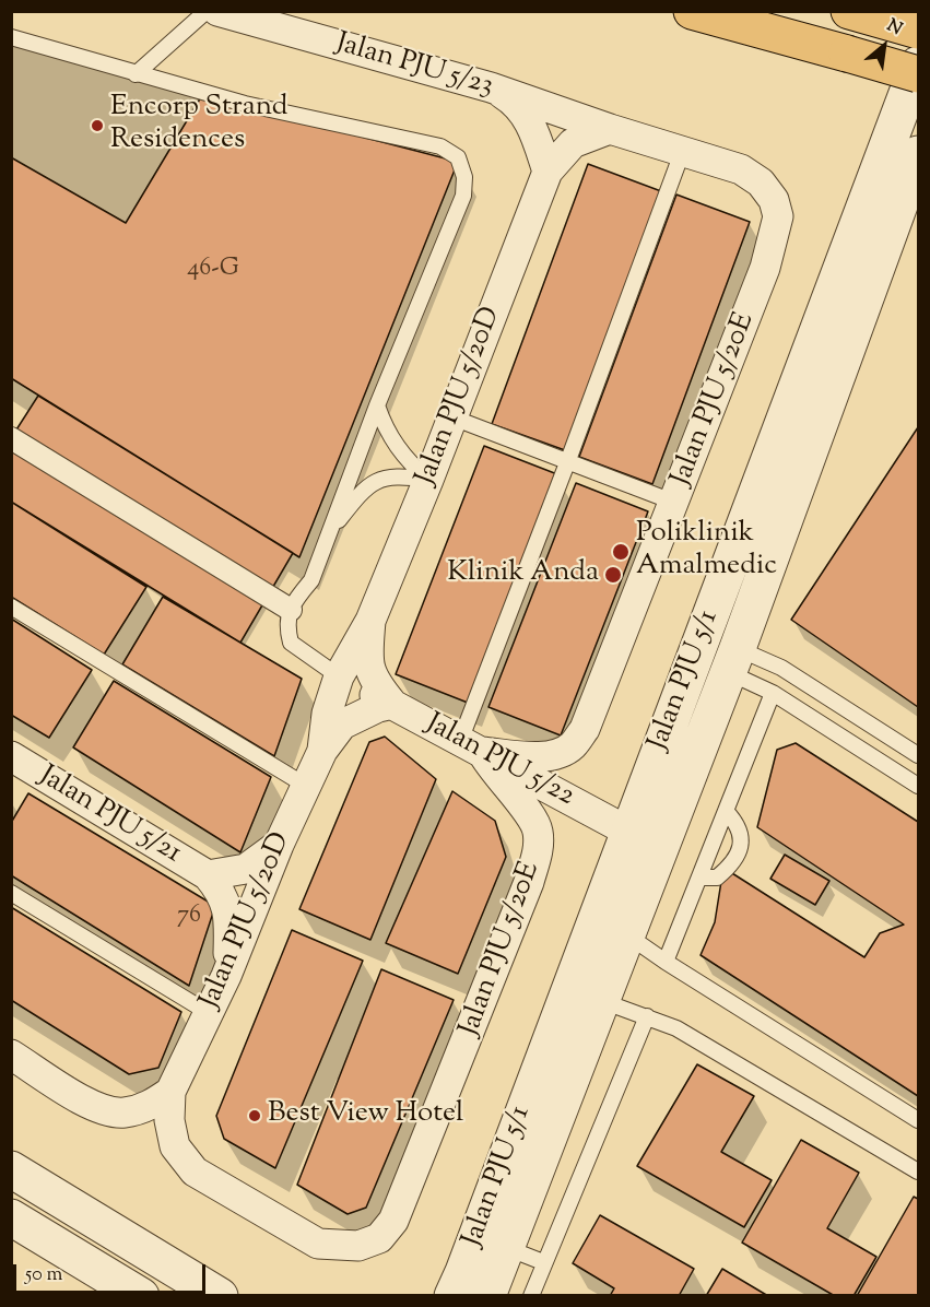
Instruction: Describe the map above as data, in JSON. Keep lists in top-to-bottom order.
{
  "streets": {
    "street": [
      "Jalan PJU 5/23",
      "Jalan PJU 5/20D",
      "Jalan PJU 5/20E",
      "Jalan PJU 5/1",
      "Jalan PJU 5/22",
      "Jalan PJU 5/21"
    ]
  },
  "crossings": [
    ["Jalan PJU 5/23", "Jalan PJU 5/20D"],
    ["Jalan PJU 5/23", "Jalan PJU 5/20E"],
    ["Jalan PJU 5/20D", "Jalan PJU 5/20E"],
    ["Jalan PJU 5/20D", "Jalan PJU 5/22"],
    ["Jalan PJU 5/20D", "Jalan PJU 5/21"],
    ["Jalan PJU 5/20E", "Jalan PJU 5/22"],
    ["Jalan PJU 5/1", "Jalan PJU 5/22"]
  ],
  "places": [
    "Encorp Strand Residences",
    "Poliklinik Amalmedic",
    "Klinik Anda",
    "Best View Hotel"
  ],
  "house_numbers": ["46-G", "76"],
  "scale_bar": "50 m",
  "north": "top right"
}
